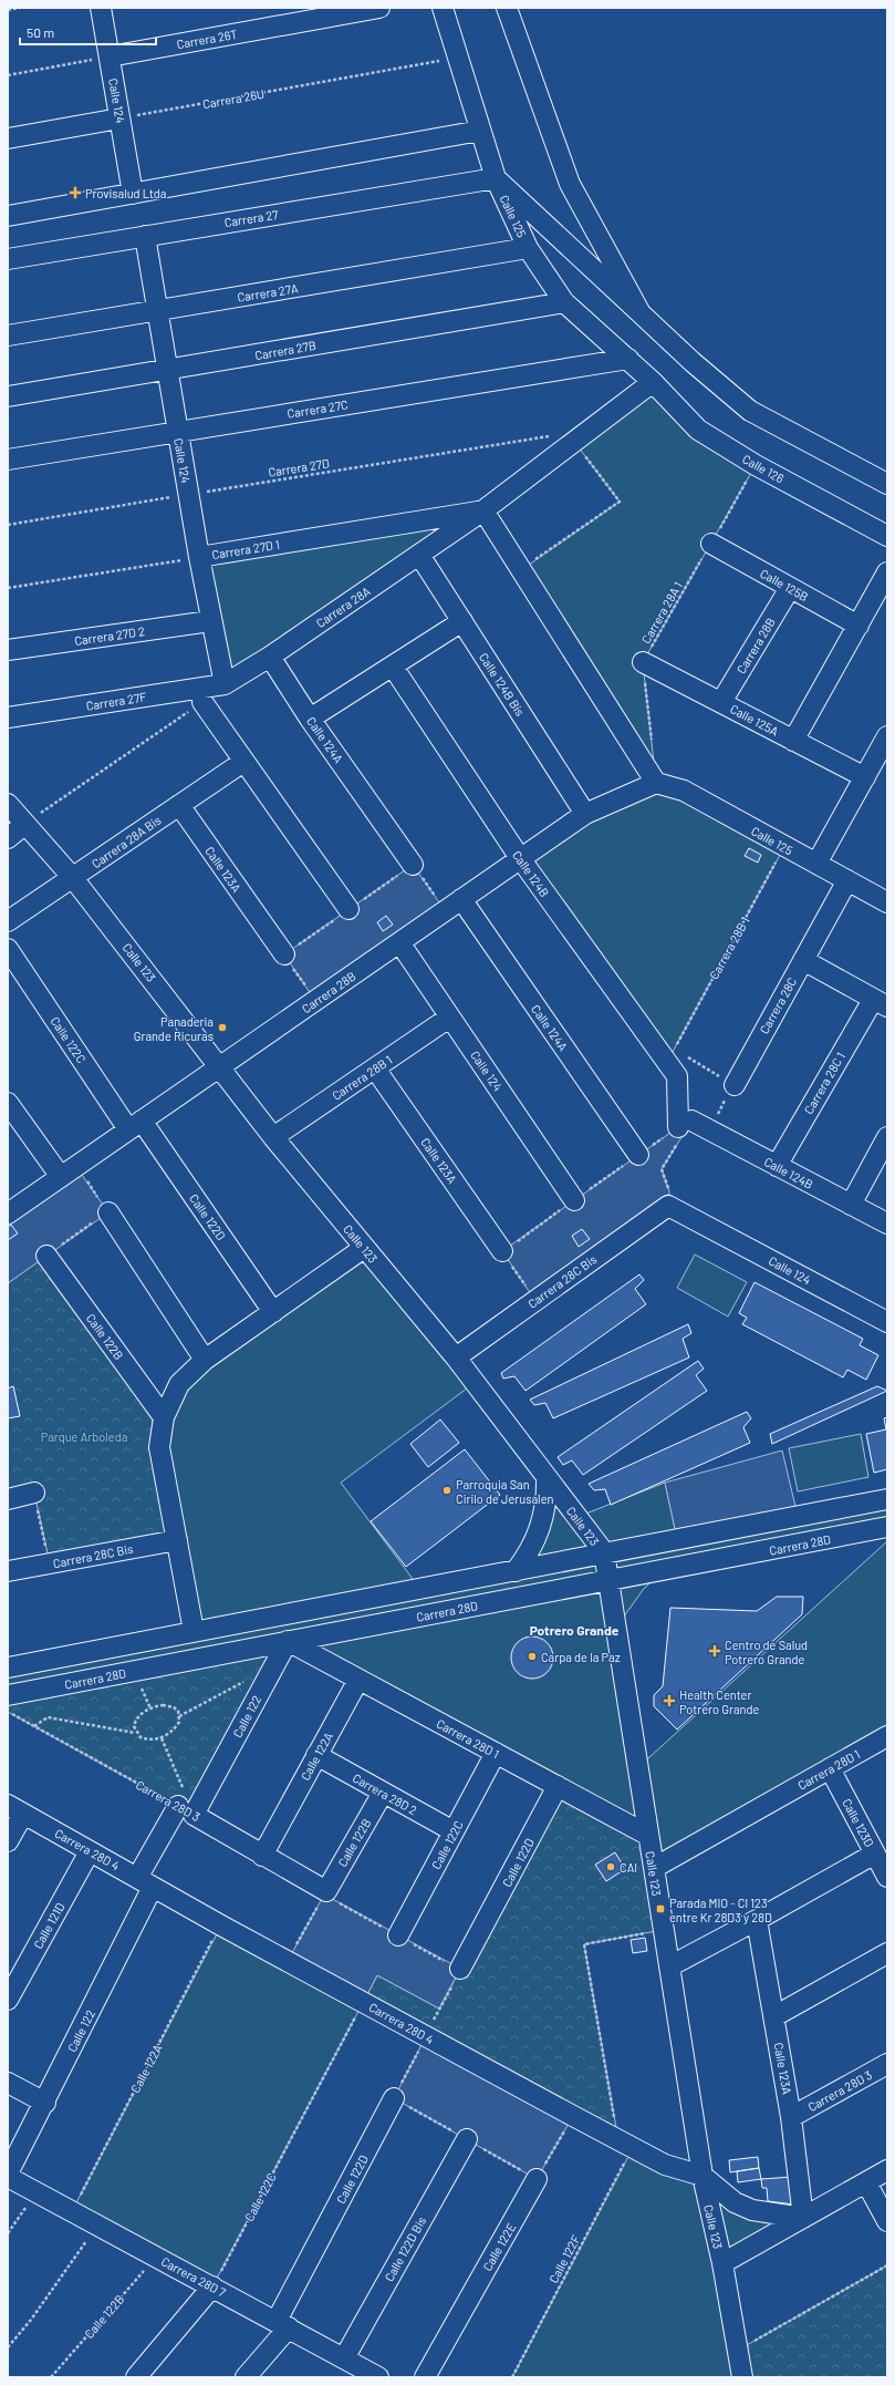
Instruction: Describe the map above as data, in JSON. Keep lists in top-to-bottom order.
{
  "streets": {
    "street": [
      "Carrera 26T",
      "Calle 124",
      "Calle 125",
      "Carrera 27",
      "Carrera 27A",
      "Carrera 27B",
      "Carrera 27C",
      "Calle 126",
      "Carrera 27D 1",
      "Calle 125B",
      "Carrera 28A",
      "Carrera 27D 2",
      "Carrera 28B",
      "Calle 124B Bis",
      "Carrera 27F",
      "Calle 125A",
      "Calle 124A",
      "Carrera 28A Bis",
      "Calle 123A",
      "Calle 124B",
      "Carrera 28B 1",
      "Calle 123",
      "Carrera 28C",
      "Calle 122C",
      "Carrera 28C 1",
      "Calle 122D",
      "Carrera 28C Bis",
      "Calle 122B",
      "Carrera 28D",
      "Calle 122",
      "Carrera 28D 1",
      "Calle 122A",
      "Carrera 28D 2",
      "Carrera 28D 3",
      "Calle 123D",
      "Carrera 28D 4",
      "Calle 121D",
      "Calle 122E",
      "Calle 122D Bis",
      "Carrera 28D 7"
    ],
    "path": [
      "Carrera 26U",
      "Carrera 27D",
      "Carrera 28A 1",
      "Calle 122F"
    ]
  },
  "crossings": [
    ["Carrera 26T", "Calle 124"],
    ["Carrera 26U", "Calle 124"],
    ["Carrera 26U", "Calle 125"],
    ["Calle 124", "Carrera 27"],
    ["Calle 124", "Carrera 27A"],
    ["Calle 124", "Carrera 27B"],
    ["Calle 124", "Carrera 27C"],
    ["Calle 124", "Carrera 27D"],
    ["Calle 124", "Carrera 27D 1"],
    ["Calle 124", "Carrera 28A"],
    ["Calle 124", "Carrera 27D 2"],
    ["Calle 124", "Carrera 28B"],
    ["Calle 124", "Carrera 27F"],
    ["Calle 124", "Carrera 28B 1"],
    ["Calle 124", "Carrera 28C Bis"],
    ["Calle 125", "Carrera 27"],
    ["Calle 125", "Carrera 27A"],
    ["Calle 125", "Carrera 27B"],
    ["Calle 125", "Carrera 27C"],
    ["Calle 125", "Calle 126"],
    ["Calle 125", "Carrera 28A"],
    ["Calle 125", "Carrera 28B"],
    ["Calle 125", "Carrera 28B 1"],
    ["Calle 125", "Carrera 28C"],
    ["Calle 126", "Carrera 28A"],
    ["Calle 126", "Carrera 28A 1"],
    ["Carrera 27D 1", "Carrera 28A"],
    ["Calle 125B", "Carrera 28A 1"],
    ["Calle 125B", "Carrera 28B"],
    ["Carrera 28A", "Calle 124B Bis"],
    ["Carrera 28A", "Carrera 27F"],
    ["Carrera 28A", "Calle 124A"],
    ["Carrera 28A 1", "Calle 125A"],
    ["Carrera 28B", "Calle 124B Bis"],
    ["Carrera 28B", "Calle 125A"],
    ["Carrera 28B", "Calle 124A"],
    ["Carrera 28B", "Calle 124B"],
    ["Carrera 28B", "Calle 123"],
    ["Carrera 28B", "Calle 122C"],
    ["Carrera 28B", "Calle 122D"],
    ["Carrera 28A Bis", "Calle 123A"],
    ["Carrera 28A Bis", "Calle 123"],
    ["Calle 123A", "Carrera 28B 1"],
    ["Calle 123A", "Carrera 28D 3"],
    ["Calle 123A", "Carrera 28D 4"],
    ["Calle 124B", "Carrera 28C 1"],
    ["Carrera 28B 1", "Calle 123"],
    ["Calle 123", "Carrera 28C Bis"],
    ["Calle 123", "Carrera 28D"],
    ["Calle 123", "Carrera 28D 1"],
    ["Calle 123", "Carrera 28D 4"],
    ["Calle 122C", "Calle 122D"],
    ["Calle 122C", "Carrera 28D 1"],
    ["Calle 122C", "Carrera 28D 2"],
    ["Calle 122C", "Carrera 28D 4"],
    ["Calle 122C", "Carrera 28D 7"],
    ["Calle 122D", "Carrera 28D 1"],
    ["Calle 122D", "Carrera 28D 7"],
    ["Calle 122B", "Carrera 28D 2"],
    ["Calle 122B", "Carrera 28D 3"],
    ["Calle 122B", "Carrera 28D 7"],
    ["Carrera 28D", "Calle 122"],
    ["Carrera 28D", "Carrera 28D 1"],
    ["Calle 122", "Carrera 28D 1"],
    ["Calle 122", "Carrera 28D 3"],
    ["Calle 122", "Carrera 28D 4"],
    ["Calle 122", "Carrera 28D 7"],
    ["Carrera 28D 1", "Calle 122A"],
    ["Carrera 28D 1", "Calle 123D"],
    ["Calle 122A", "Carrera 28D 2"],
    ["Calle 122A", "Carrera 28D 3"],
    ["Calle 122A", "Carrera 28D 4"],
    ["Calle 122A", "Carrera 28D 7"],
    ["Carrera 28D 4", "Calle 121D"],
    ["Carrera 28D 4", "Calle 122F"],
    ["Calle 122D Bis", "Carrera 28D 7"]
  ],
  "districts": ["Potrero Grande"],
  "parks": ["Parque Arboleda"],
  "places": {
    "health": ["Provisalud Ltda", "Centro de Salud Potrero Grande", "Health Center Potrero Grande"],
    "other": [
      "Panaderia Grande Ricuras",
      "Parroquia San Cirilo de Jerusalen",
      "Carpa de la Paz",
      "CAI"
    ],
    "transit": ["Parada MIO - Cl 123 entre Kr 28D3 y 28D"]
  },
  "scale_bar": "50 m"
}
